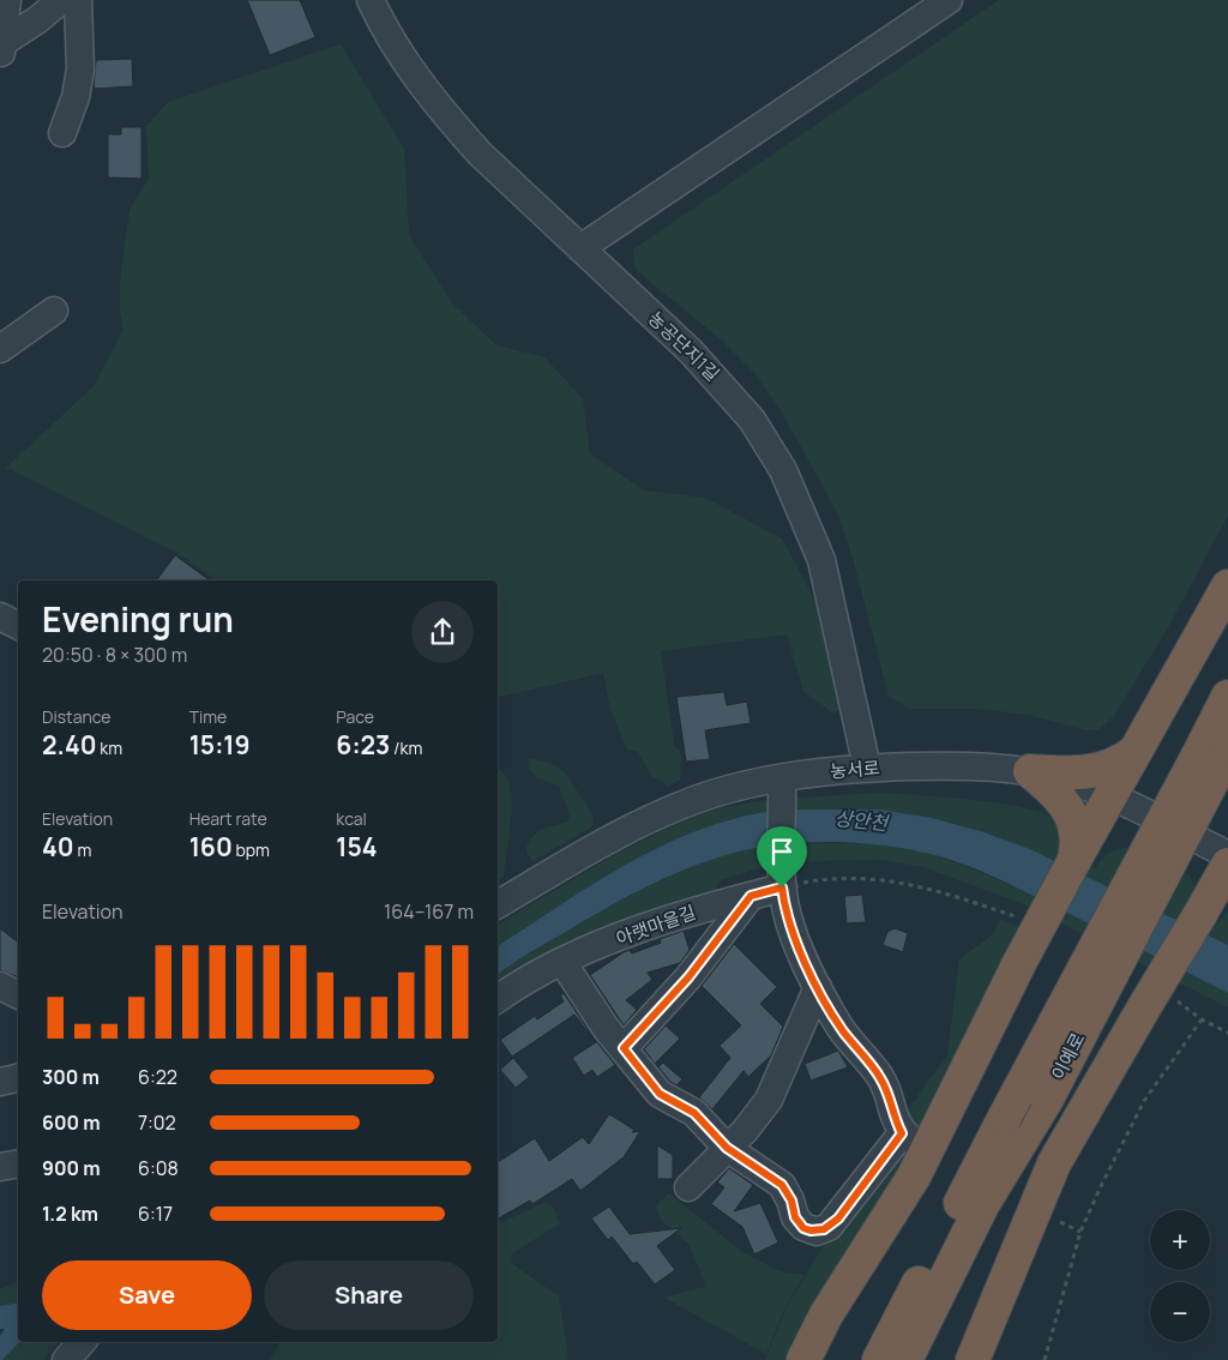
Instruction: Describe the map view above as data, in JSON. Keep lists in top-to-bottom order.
{
  "streets": {
    "highway": ["이예로"],
    "street": ["농공단지1길", "농서로", "아랫마을길"]
  },
  "crossings": [
    ["농공단지1길", "농서로"]
  ],
  "water": ["상안천"],
  "page": {
    "heading": ["Evening run", "20:50 · 8 × 300 m"],
    "stats": [
      ["Distance", "2.40 km"],
      ["Time", "15:19"],
      ["Pace", "6:23 /km"],
      ["Elevation", "40 m"],
      ["Heart rate", "160 bpm"],
      ["kcal", "154"]
    ],
    "chart": ["Elevation", "164–167 m"],
    "list": [
      {
        "name": "300 m",
        "note": "6:22"
      },
      {
        "name": "600 m",
        "note": "7:02"
      },
      {
        "name": "900 m",
        "note": "6:08"
      },
      {
        "name": "1.2 km",
        "note": "6:17"
      }
    ],
    "map_buttons": ["+", "−"],
    "buttons": ["Save", "Share"]
  }
}
